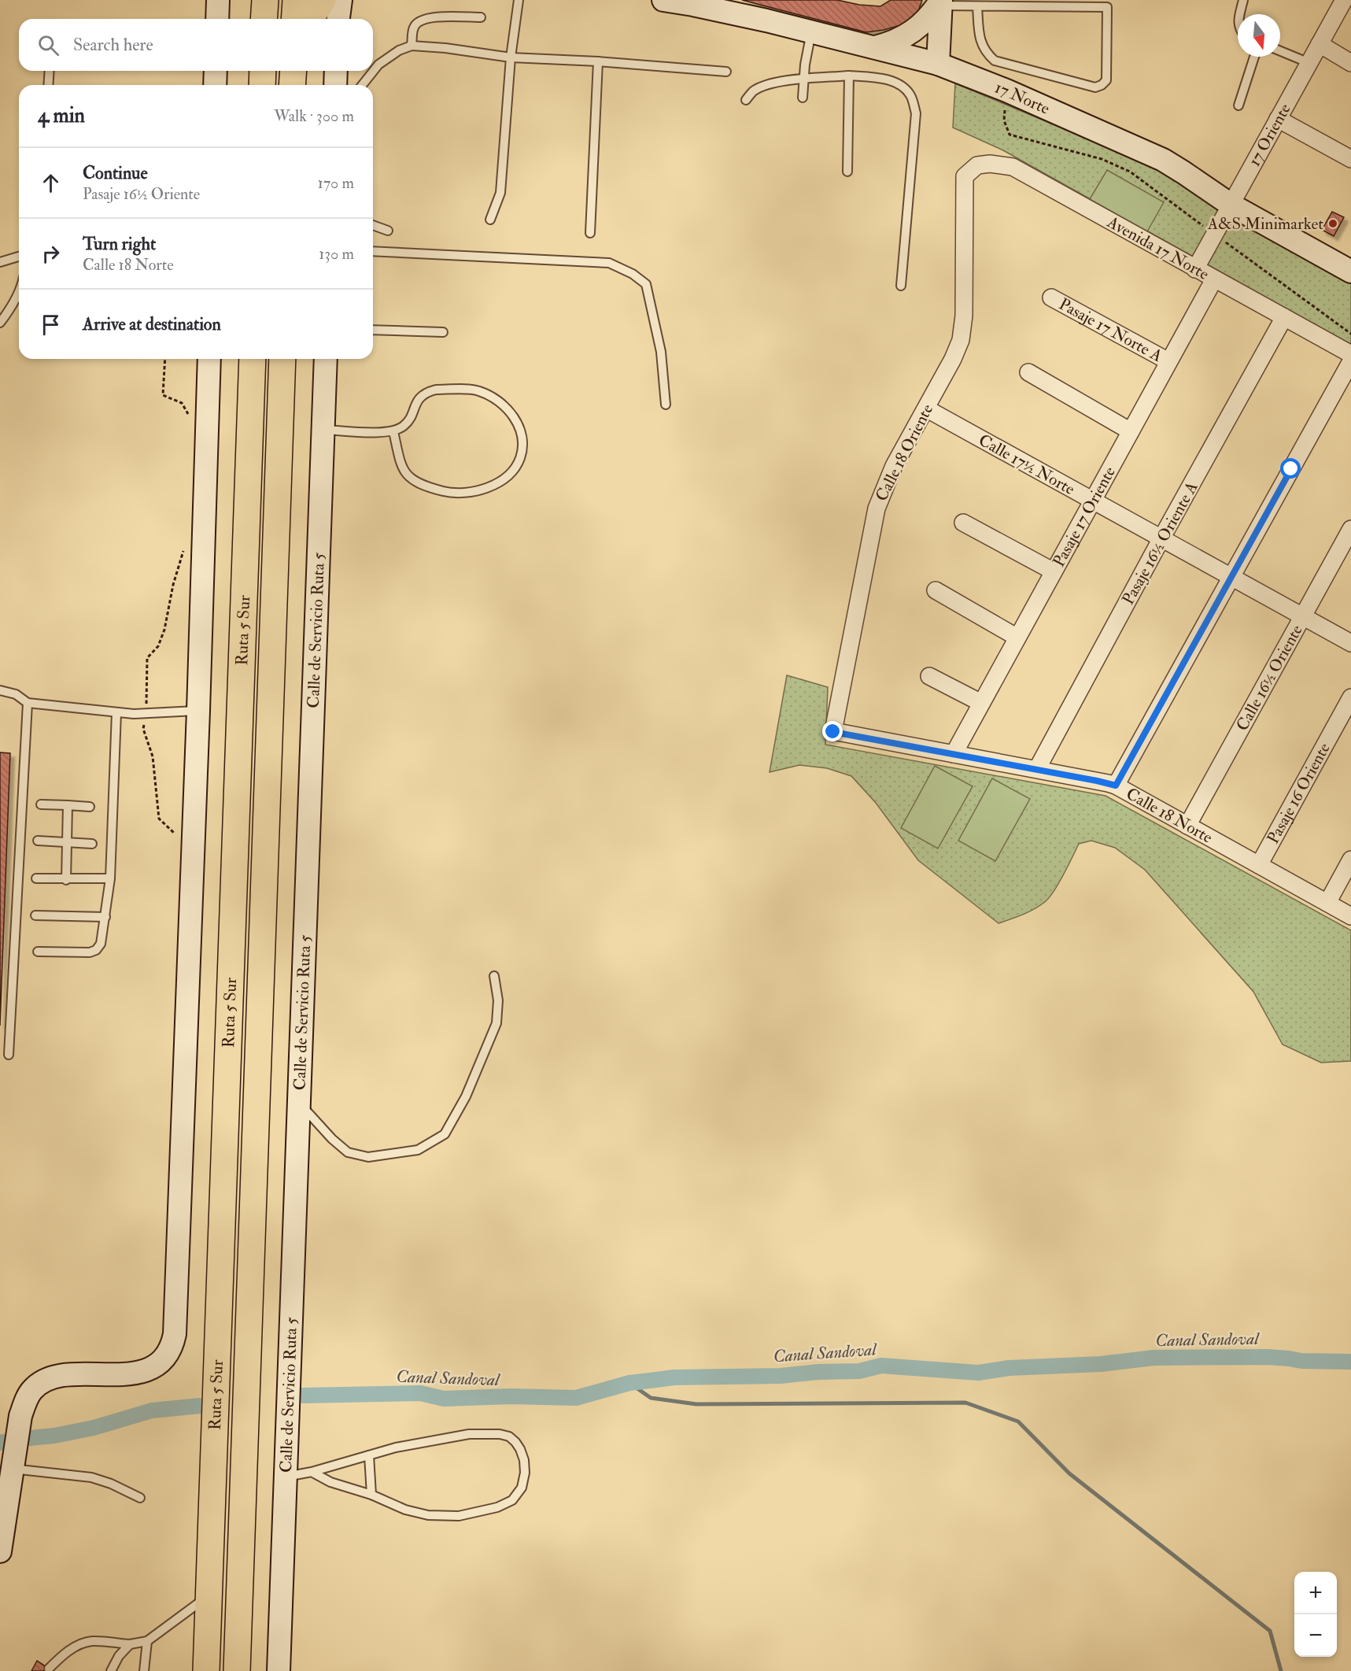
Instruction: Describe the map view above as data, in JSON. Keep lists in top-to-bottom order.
{
  "streets": {
    "highway": ["Ruta 5 Sur"],
    "street": [
      "17 Norte",
      "17 Oriente",
      "Avenida 17 Norte",
      "Pasaje 17 Norte A",
      "Calle 18 Oriente",
      "Calle 17½ Norte",
      "Pasaje 17 Oriente",
      "Pasaje 16½ Oriente A",
      "Calle de Servicio Ruta 5",
      "Calle 16½ Oriente",
      "Pasaje 16 Oriente",
      "Calle 18 Norte"
    ]
  },
  "crossings": [
    ["17 Norte", "17 Oriente"],
    ["17 Oriente", "Avenida 17 Norte"],
    ["Avenida 17 Norte", "Calle 18 Oriente"],
    ["Avenida 17 Norte", "Pasaje 17 Oriente"],
    ["Avenida 17 Norte", "Pasaje 16½ Oriente A"],
    ["Pasaje 17 Norte A", "Pasaje 17 Oriente"],
    ["Calle 18 Oriente", "Calle 17½ Norte"],
    ["Calle 18 Oriente", "Calle 18 Norte"],
    ["Calle 17½ Norte", "Pasaje 17 Oriente"],
    ["Calle 17½ Norte", "Pasaje 16½ Oriente A"],
    ["Calle 17½ Norte", "Calle 16½ Oriente"],
    ["Pasaje 17 Oriente", "Calle 18 Norte"],
    ["Pasaje 16½ Oriente A", "Calle 18 Norte"],
    ["Calle 16½ Oriente", "Calle 18 Norte"],
    ["Pasaje 16 Oriente", "Calle 18 Norte"]
  ],
  "water": ["Canal Sandoval"],
  "places": ["A&S Minimarket"],
  "north": "bottom",
  "page": {
    "search": "Search here",
    "heading": ["4 min", "Walk · 300 m"],
    "list": [
      ["Continue", "Pasaje 16½ Oriente", "170 m"],
      ["Turn right", "Calle 18 Norte", "130 m"],
      "Arrive at destination"
    ],
    "map_buttons": ["+", "−"]
  }
}
